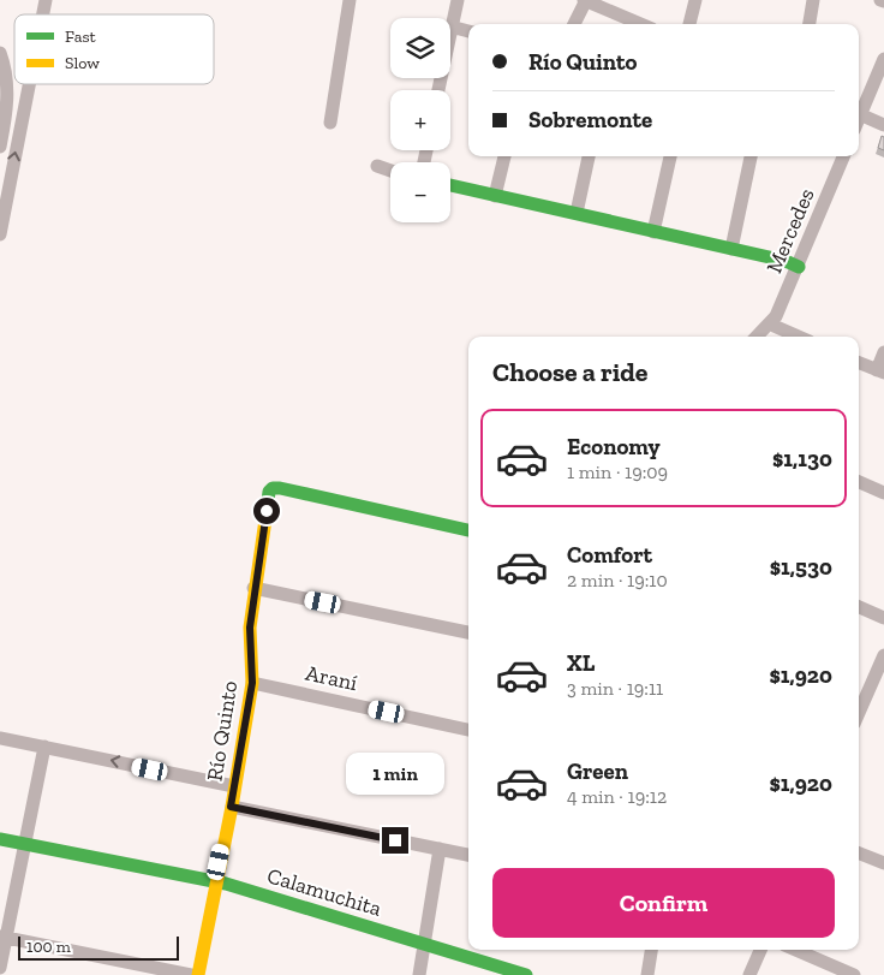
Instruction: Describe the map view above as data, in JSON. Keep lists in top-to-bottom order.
{
  "streets": {
    "street": [
      "Mercedes",
      "Araní",
      "Río Quinto",
      "Calamuchita"
    ]
  },
  "crossings": [
    ["Araní", "Río Quinto"],
    ["Río Quinto", "Calamuchita"]
  ],
  "legend": ["Fast", "Slow"],
  "scale_bar": "100 m",
  "page": {
    "map_buttons": ["+", "−"],
    "banner": ["Río Quinto", "Sobremonte"],
    "heading": "Choose a ride",
    "list": [
      {
        "name": "Economy",
        "note": "1 min · 19:09",
        "value": "$1,130"
      },
      {
        "name": "Comfort",
        "note": "2 min · 19:10",
        "value": "$1,530"
      },
      {
        "name": "XL",
        "note": "3 min · 19:11",
        "value": "$1,920"
      },
      {
        "name": "Green",
        "note": "4 min · 19:12",
        "value": "$1,920"
      }
    ],
    "bubble": "1 min",
    "buttons": "Confirm",
    "scale": "100 m"
  }
}
